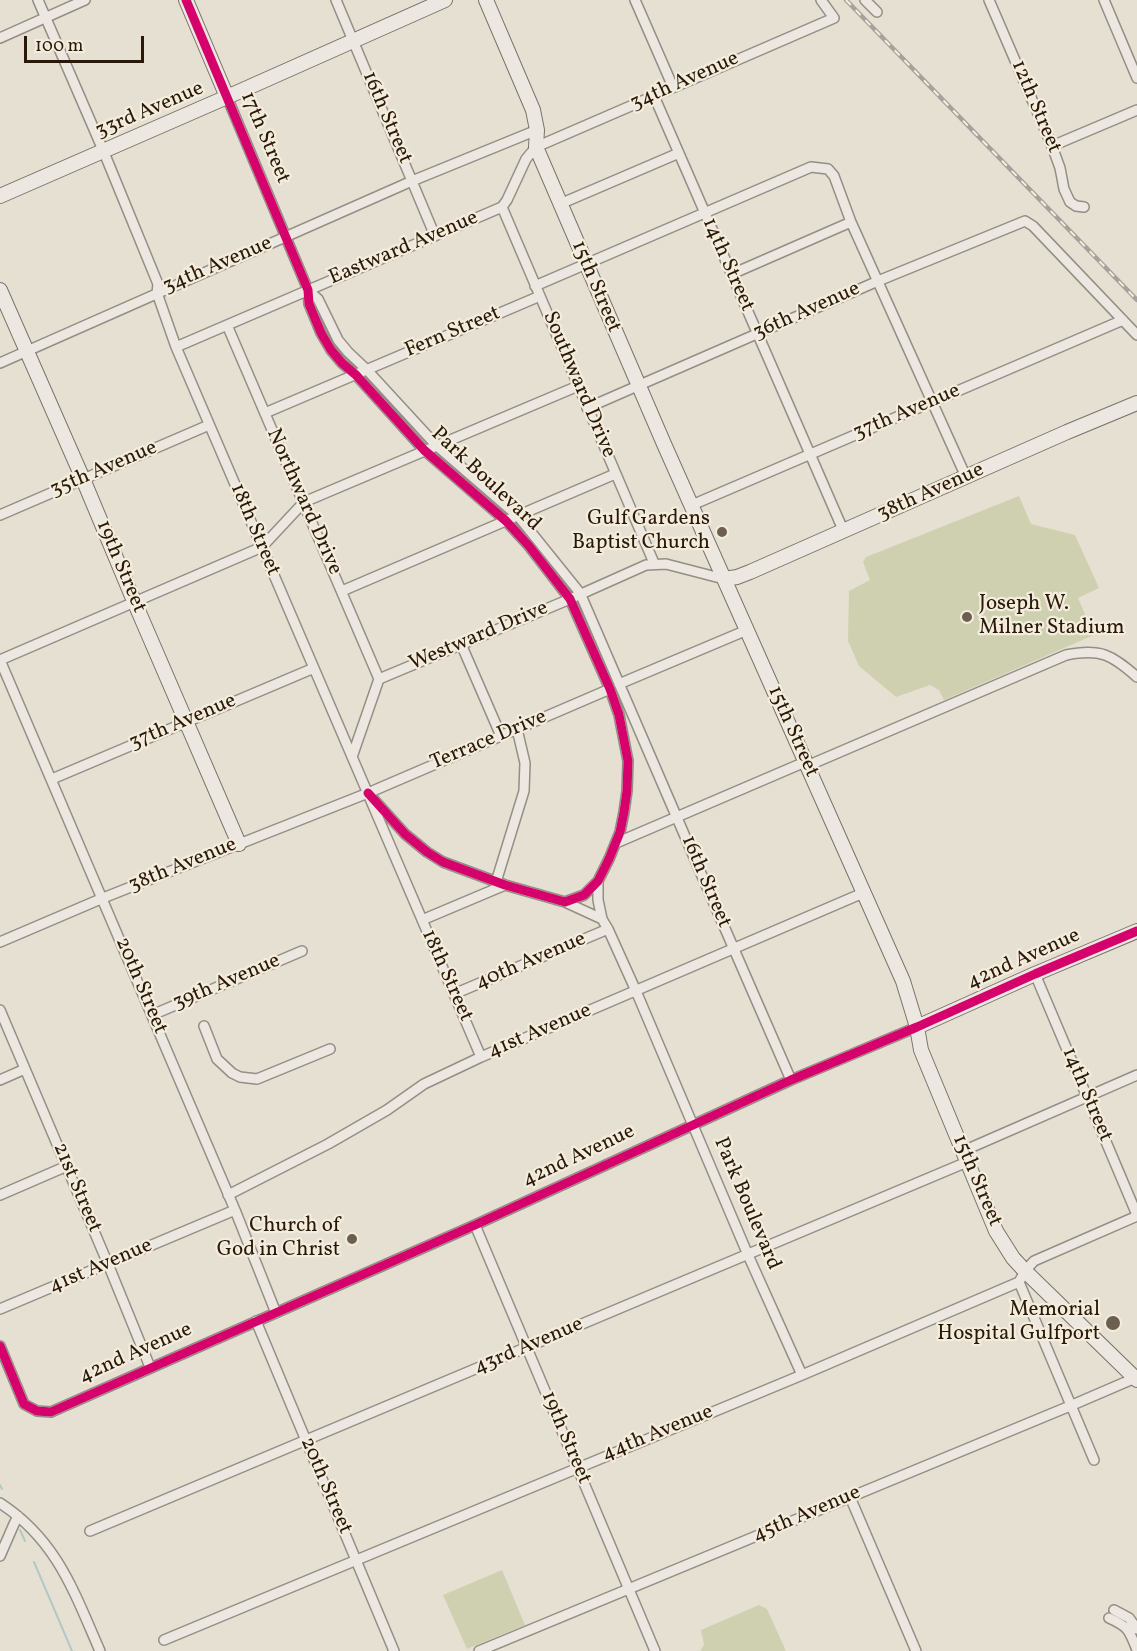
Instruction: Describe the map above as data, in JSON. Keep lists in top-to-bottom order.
{
  "streets": {
    "street": [
      "34th Avenue",
      "12th Street",
      "33rd Avenue",
      "16th Street",
      "17th Street",
      "Eastward Avenue",
      "14th Street",
      "15th Street",
      "36th Avenue",
      "Fern Street",
      "Southward Drive",
      "37th Avenue",
      "35th Avenue",
      "Park Boulevard",
      "38th Avenue",
      "Northward Drive",
      "18th Street",
      "19th Street",
      "Westward Drive",
      "Terrace Drive",
      "42nd Avenue",
      "40th Avenue",
      "39th Avenue",
      "20th Street",
      "41st Avenue",
      "21st Street",
      "43rd Avenue",
      "44th Avenue",
      "45th Avenue"
    ]
  },
  "crossings": [
    ["34th Avenue", "16th Street"],
    ["34th Avenue", "17th Street"],
    ["34th Avenue", "Eastward Avenue"],
    ["34th Avenue", "14th Street"],
    ["34th Avenue", "15th Street"],
    ["34th Avenue", "18th Street"],
    ["34th Avenue", "19th Street"],
    ["33rd Avenue", "16th Street"],
    ["33rd Avenue", "17th Street"],
    ["33rd Avenue", "18th Street"],
    ["16th Street", "Eastward Avenue"],
    ["16th Street", "Park Boulevard"],
    ["16th Street", "42nd Avenue"],
    ["16th Street", "41st Avenue"],
    ["17th Street", "Eastward Avenue"],
    ["17th Street", "Park Boulevard"],
    ["Eastward Avenue", "15th Street"],
    ["Eastward Avenue", "Southward Drive"],
    ["Eastward Avenue", "Park Boulevard"],
    ["Eastward Avenue", "Northward Drive"],
    ["Eastward Avenue", "18th Street"],
    ["14th Street", "36th Avenue"],
    ["14th Street", "37th Avenue"],
    ["14th Street", "38th Avenue"],
    ["14th Street", "42nd Avenue"],
    ["14th Street", "43rd Avenue"],
    ["14th Street", "44th Avenue"],
    ["15th Street", "36th Avenue"],
    ["15th Street", "37th Avenue"],
    ["15th Street", "38th Avenue"],
    ["15th Street", "42nd Avenue"],
    ["15th Street", "41st Avenue"],
    ["15th Street", "43rd Avenue"],
    ["15th Street", "44th Avenue"],
    ["15th Street", "45th Avenue"],
    ["36th Avenue", "Southward Drive"],
    ["36th Avenue", "37th Avenue"],
    ["Fern Street", "Southward Drive"],
    ["Fern Street", "Park Boulevard"],
    ["Southward Drive", "Westward Drive"],
    ["37th Avenue", "18th Street"],
    ["37th Avenue", "19th Street"],
    ["37th Avenue", "20th Street"],
    ["35th Avenue", "18th Street"],
    ["35th Avenue", "19th Street"],
    ["Park Boulevard", "Westward Drive"],
    ["Park Boulevard", "Terrace Drive"],
    ["Park Boulevard", "42nd Avenue"],
    ["Park Boulevard", "40th Avenue"],
    ["Park Boulevard", "41st Avenue"],
    ["Park Boulevard", "43rd Avenue"],
    ["Park Boulevard", "44th Avenue"],
    ["38th Avenue", "18th Street"],
    ["38th Avenue", "19th Street"],
    ["38th Avenue", "Terrace Drive"],
    ["38th Avenue", "20th Street"],
    ["Northward Drive", "Westward Drive"],
    ["18th Street", "Terrace Drive"],
    ["18th Street", "40th Avenue"],
    ["18th Street", "41st Avenue"],
    ["19th Street", "42nd Avenue"],
    ["19th Street", "43rd Avenue"],
    ["19th Street", "44th Avenue"],
    ["19th Street", "45th Avenue"],
    ["42nd Avenue", "20th Street"],
    ["42nd Avenue", "21st Street"],
    ["39th Avenue", "20th Street"],
    ["20th Street", "41st Avenue"],
    ["20th Street", "43rd Avenue"],
    ["20th Street", "44th Avenue"],
    ["41st Avenue", "21st Street"]
  ],
  "places": [
    "Gulf Gardens Baptist Church",
    "Joseph W. Milner Stadium",
    "Church of God in Christ",
    "Memorial Hospital Gulfport"
  ],
  "scale_bar": "100 m"
}
